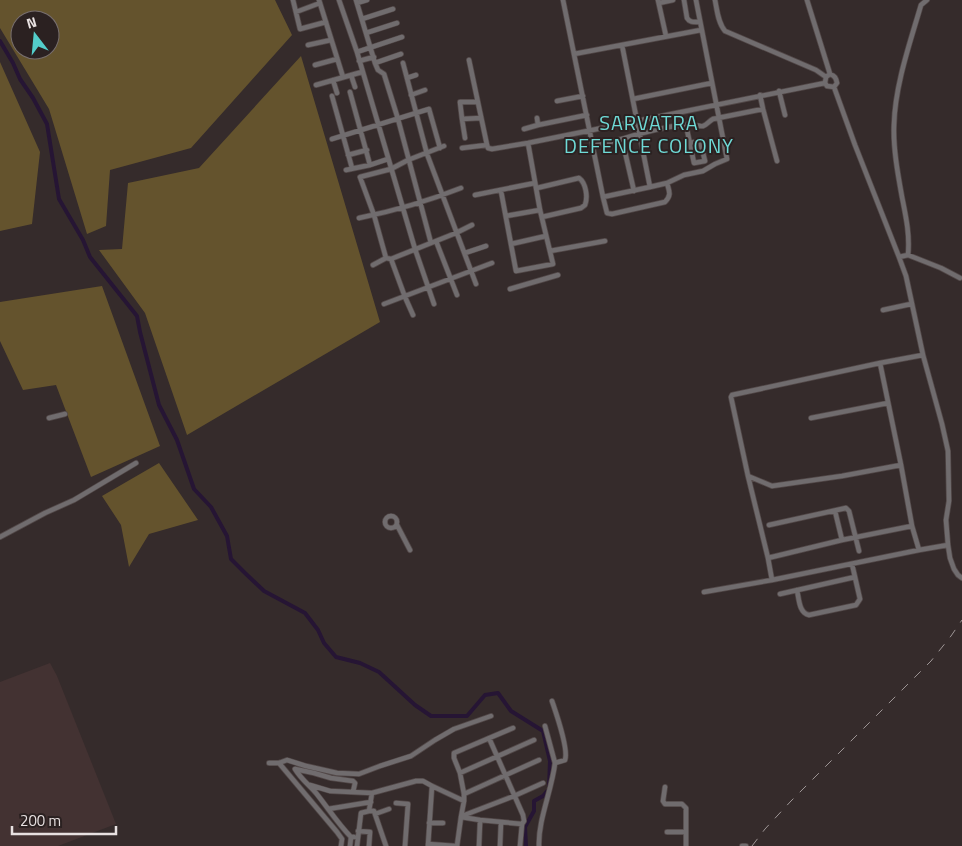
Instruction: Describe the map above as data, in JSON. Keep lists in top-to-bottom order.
{
  "districts": ["SARVATRA DEFENCE COLONY"],
  "scale_bar": "200 m",
  "north": "top"
}
